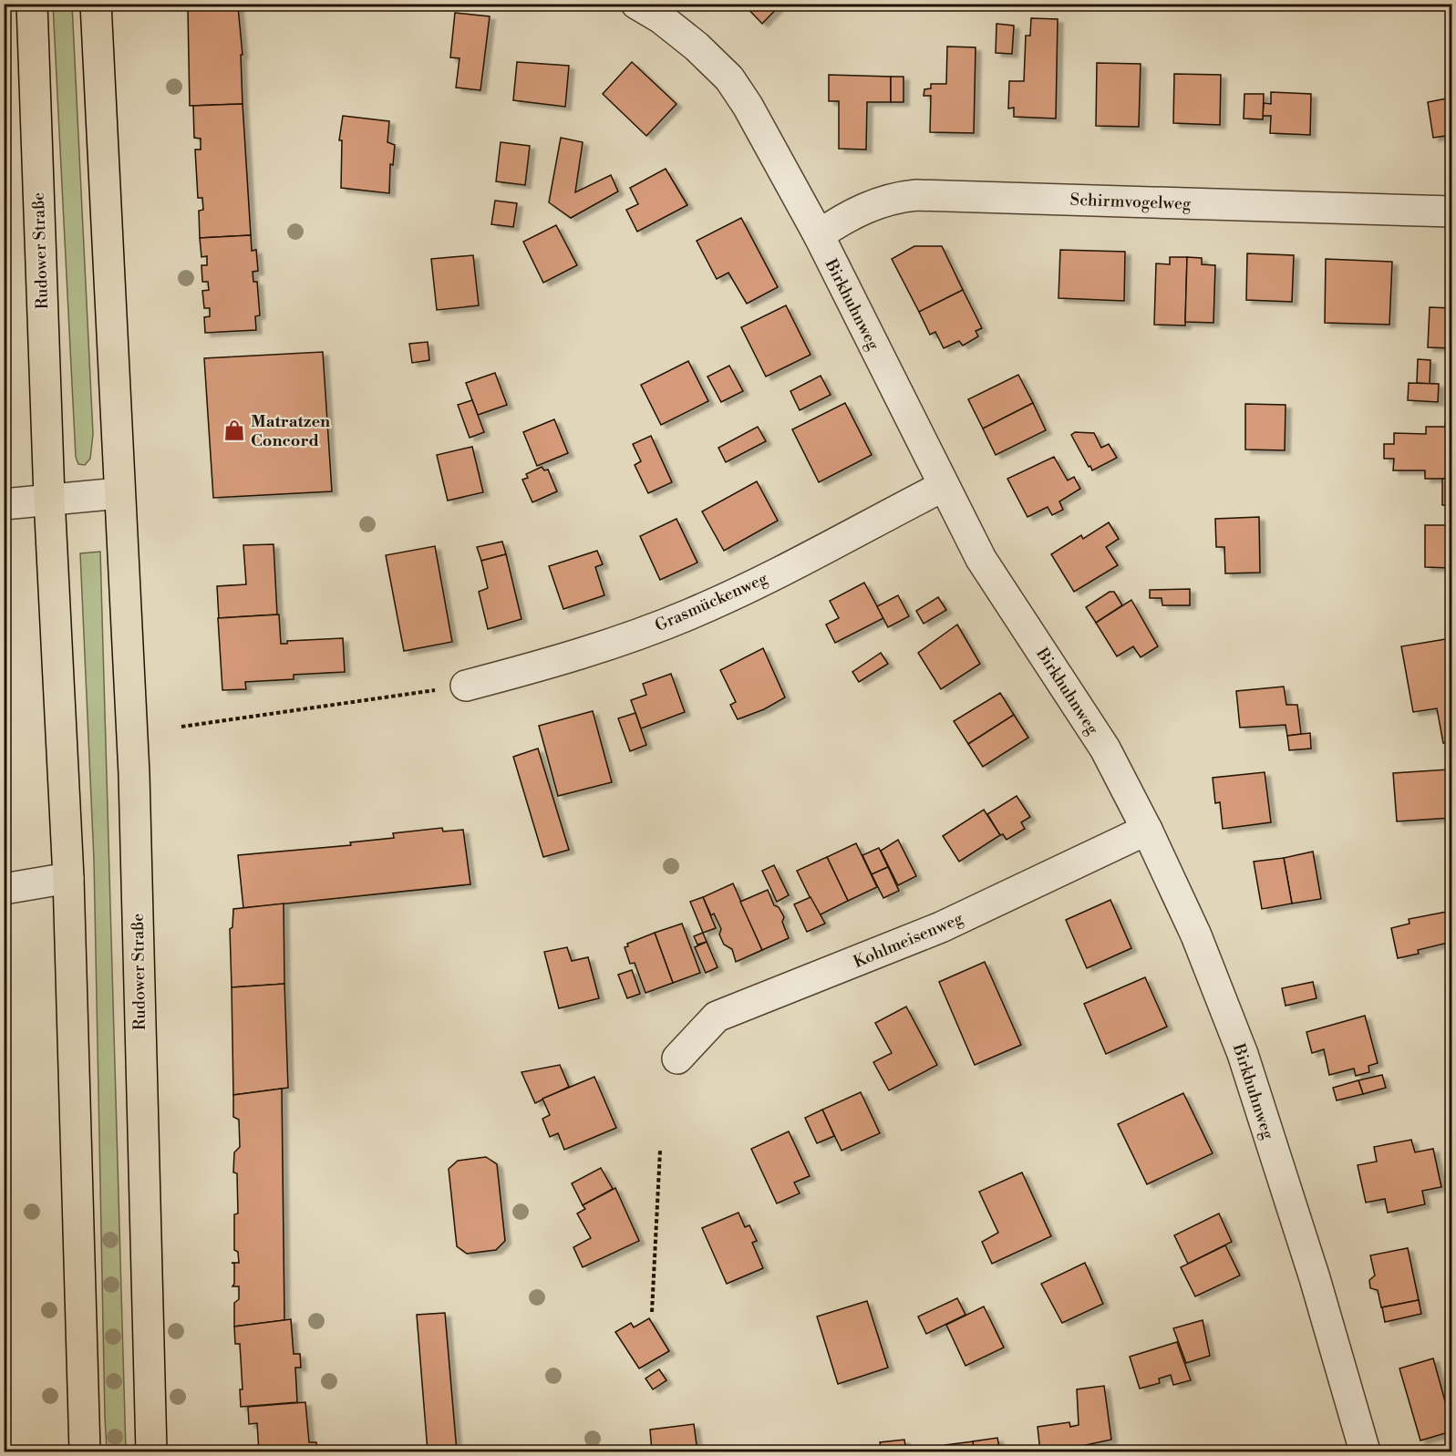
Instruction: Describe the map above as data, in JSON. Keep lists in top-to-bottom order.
{
  "streets": {
    "main road": ["Rudower Straße"],
    "street": [
      "Schirmvogelweg",
      "Birkhuhnweg",
      "Grasmückenweg",
      "Kohlmeisenweg"
    ]
  },
  "crossings": [
    ["Schirmvogelweg", "Birkhuhnweg"],
    ["Birkhuhnweg", "Grasmückenweg"],
    ["Birkhuhnweg", "Kohlmeisenweg"]
  ],
  "places": {
    "shop": ["Matratzen Concord"]
  }
}
